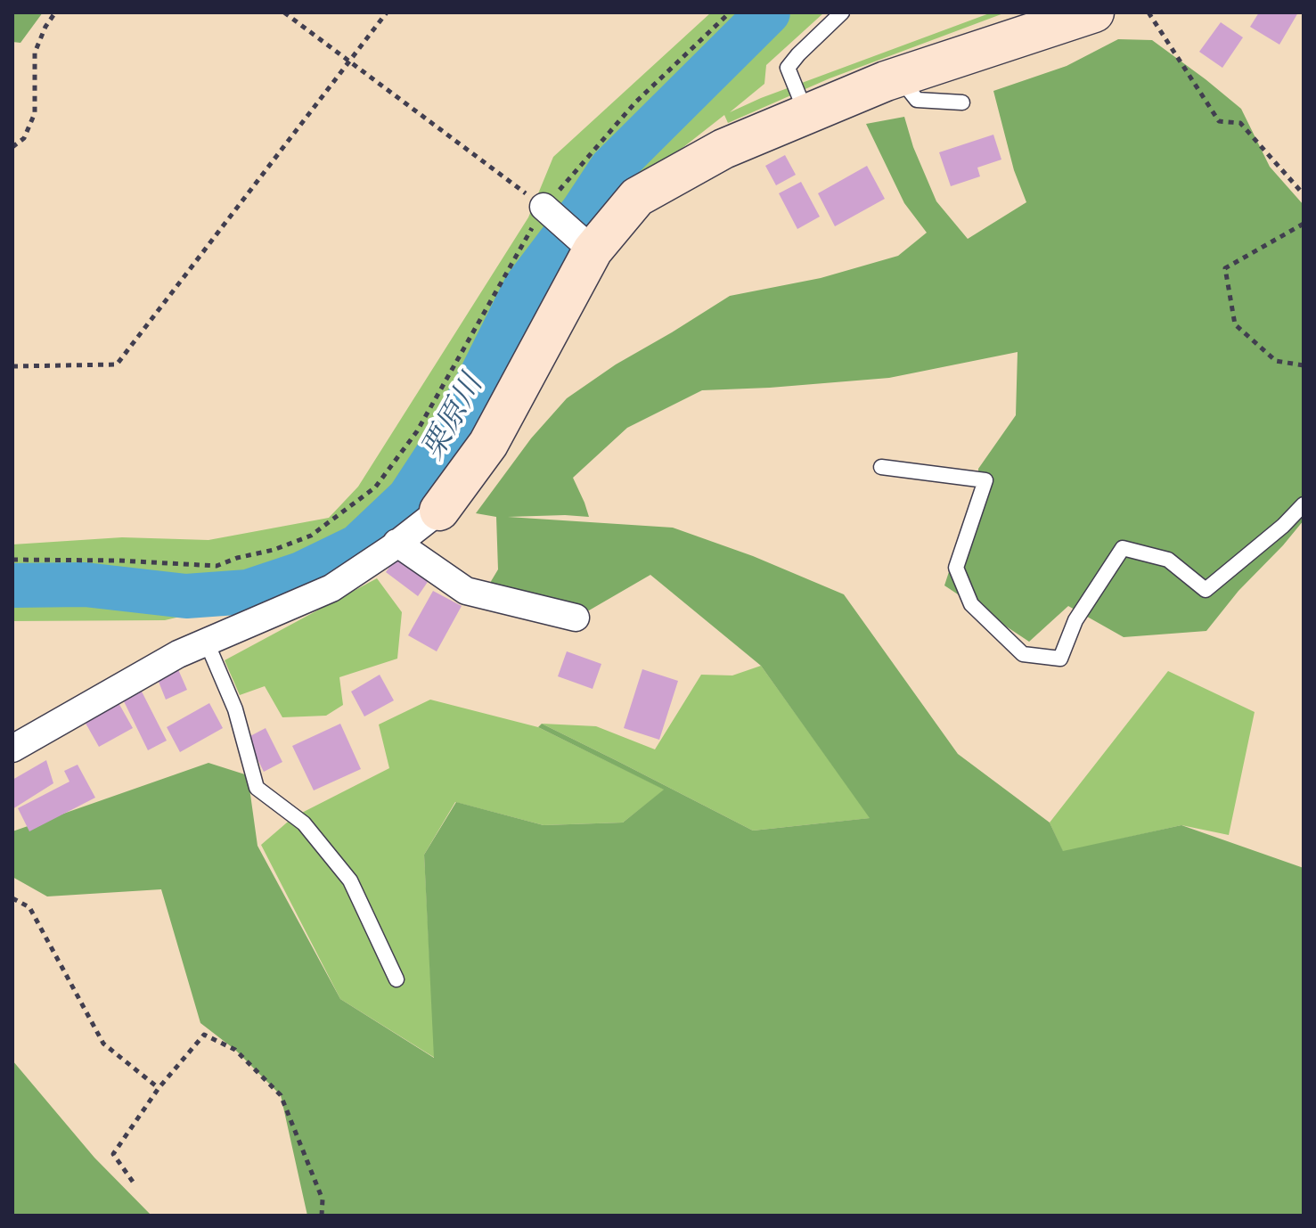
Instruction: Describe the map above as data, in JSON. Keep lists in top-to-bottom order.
{
  "water": ["栗原川"]
}
